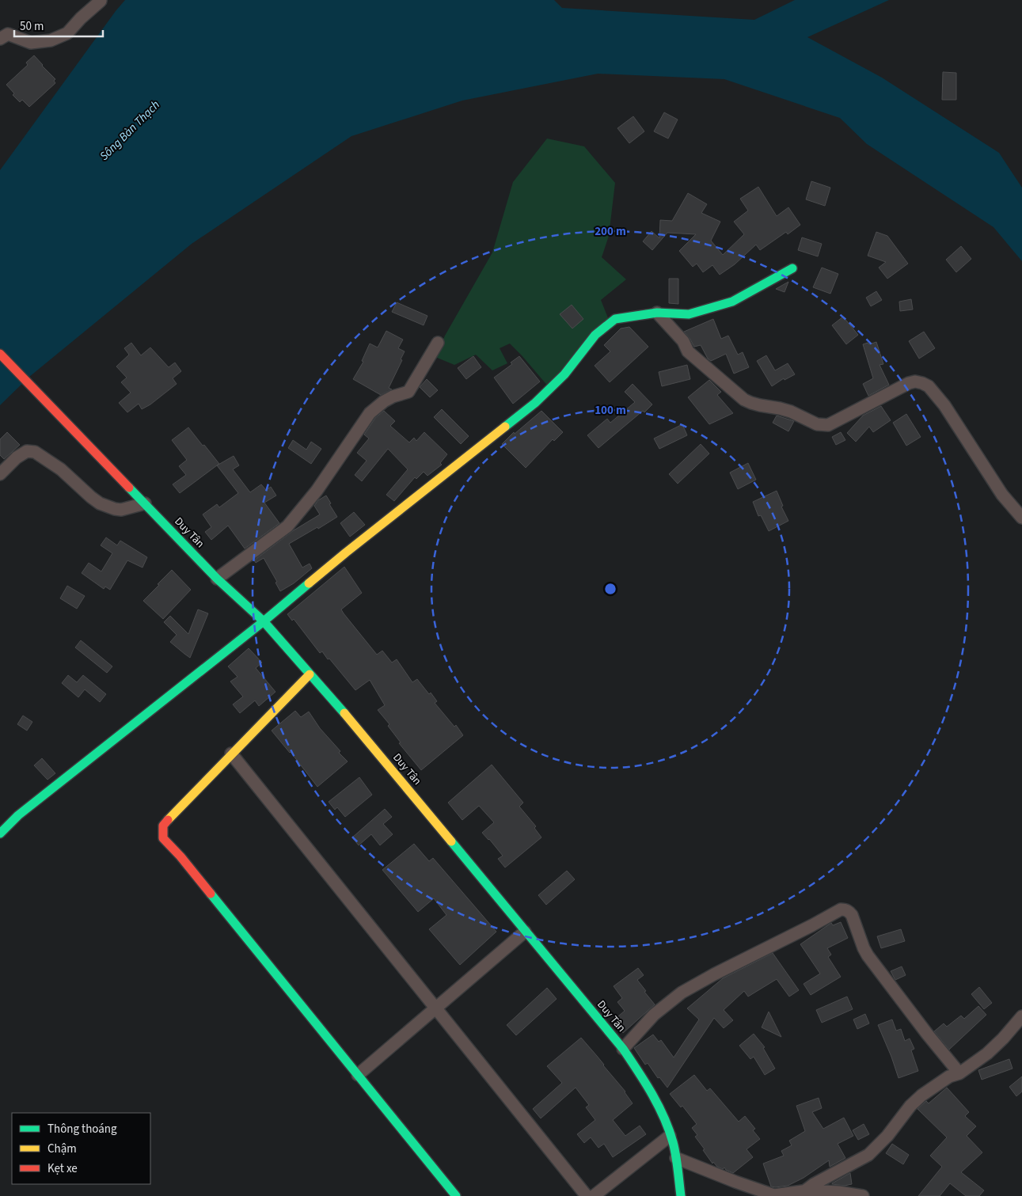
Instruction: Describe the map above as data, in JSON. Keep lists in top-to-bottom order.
{
  "streets": {
    "street": ["Duy Tân"]
  },
  "water": ["Sông Bàn Thạch"],
  "legend": ["Thông thoáng", "Chậm", "Kẹt xe"],
  "scale_bar": "50 m",
  "rings": ["200 m", "100 m"]
}
